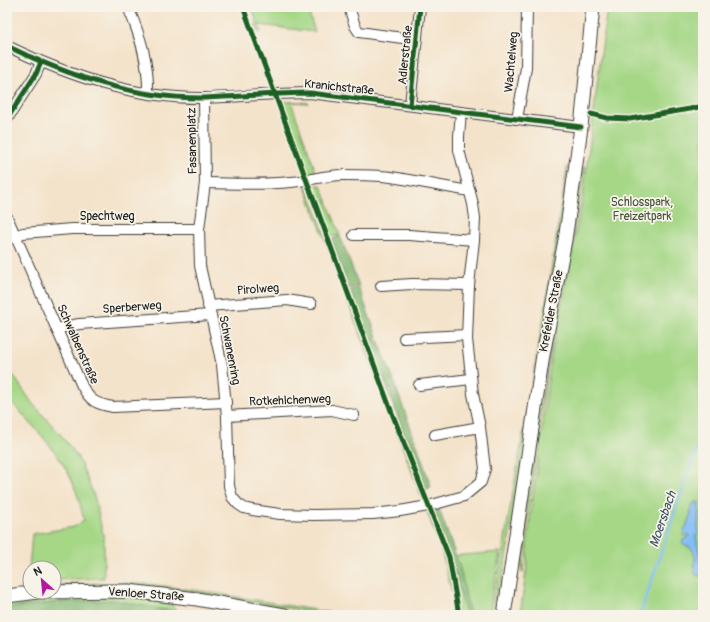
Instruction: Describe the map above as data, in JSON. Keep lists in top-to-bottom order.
{
  "streets": {
    "main road": ["Krefelder Straße", "Venloer Straße"],
    "street": [
      "Adlerstraße",
      "Wachtelweg",
      "Kranichstraße",
      "Fasanenplatz",
      "Spechtweg",
      "Pirolweg",
      "Sperberweg",
      "Schwalbenstraße",
      "Schwanenring",
      "Rotkehlchenweg"
    ]
  },
  "crossings": [
    ["Adlerstraße", "Kranichstraße"],
    ["Wachtelweg", "Kranichstraße"],
    ["Kranichstraße", "Fasanenplatz"],
    ["Kranichstraße", "Krefelder Straße"],
    ["Kranichstraße", "Schwanenring"],
    ["Fasanenplatz", "Schwanenring"],
    ["Spechtweg", "Schwalbenstraße"],
    ["Spechtweg", "Schwanenring"],
    ["Pirolweg", "Sperberweg"],
    ["Pirolweg", "Schwanenring"],
    ["Sperberweg", "Schwalbenstraße"],
    ["Sperberweg", "Schwanenring"],
    ["Schwalbenstraße", "Schwanenring"],
    ["Schwanenring", "Rotkehlchenweg"]
  ],
  "water": ["Moersbach"],
  "parks": ["Schlosspark, Freizeitpark"],
  "north": "top left"
}
